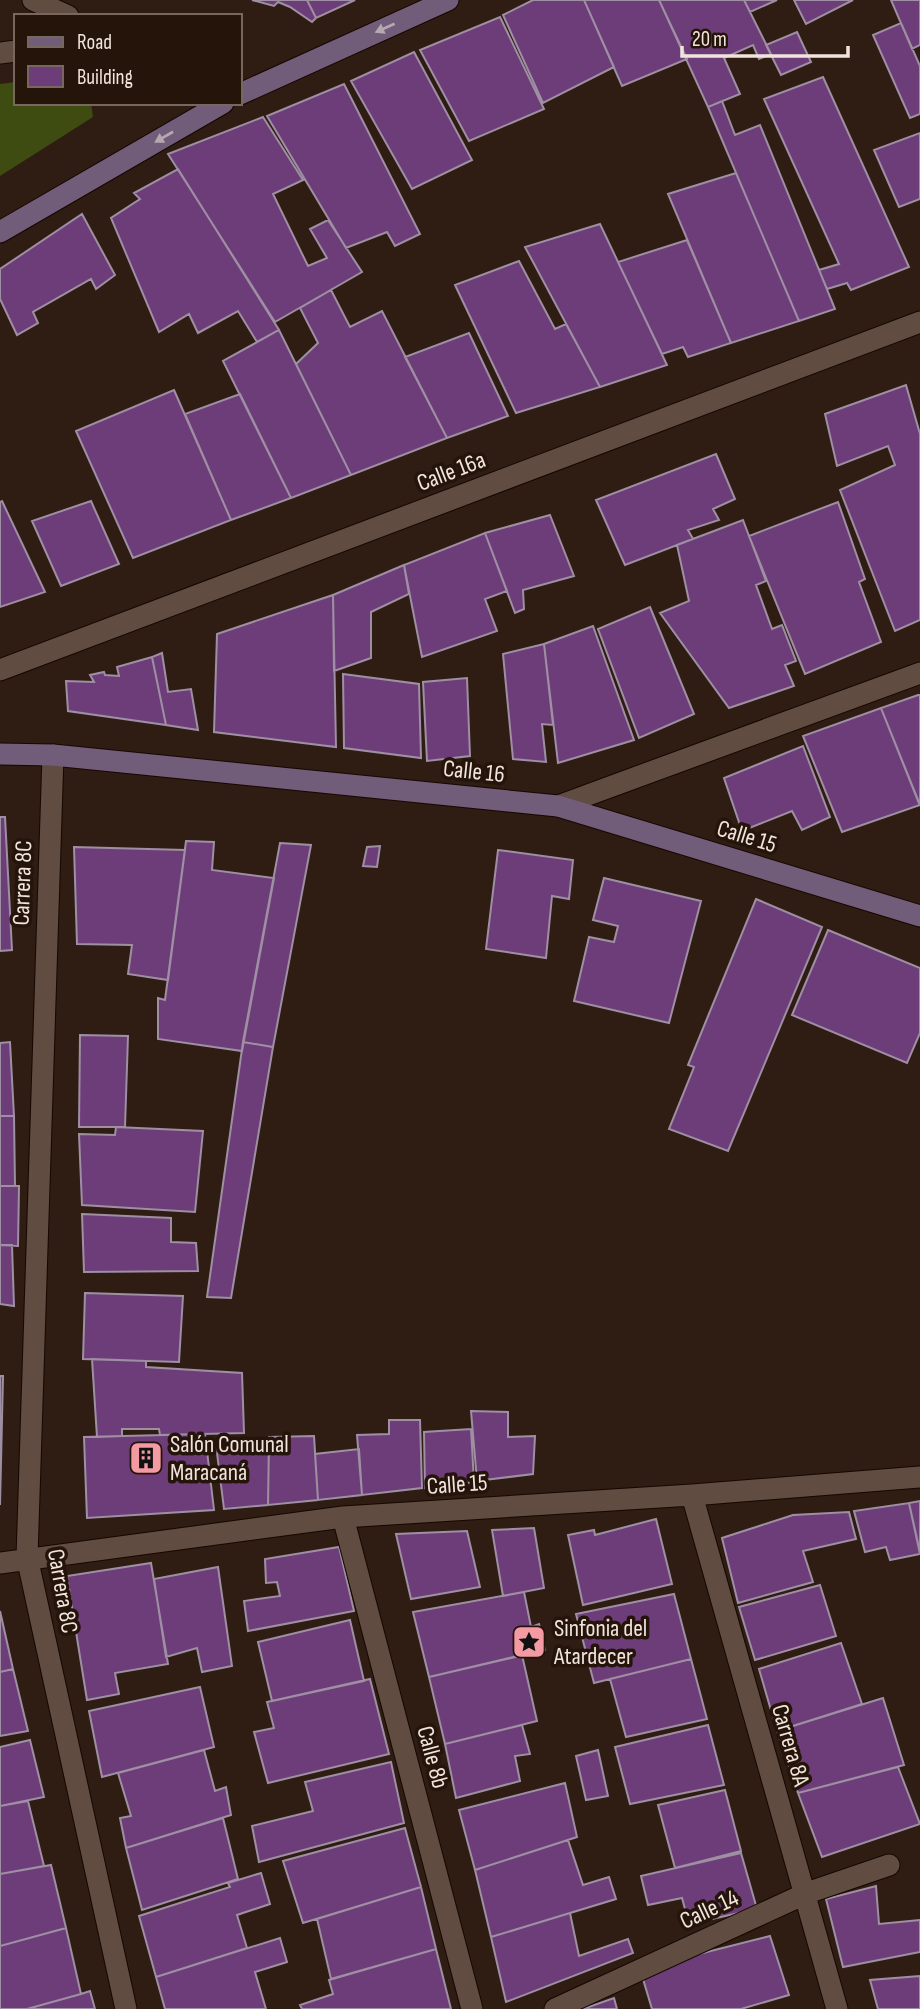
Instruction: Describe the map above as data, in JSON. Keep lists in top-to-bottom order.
{
  "streets": {
    "main road": ["Calle 16", "Calle 15"],
    "street": [
      "Calle 16a",
      "Carrera 8C",
      "Carrera 8A",
      "Calle 8b",
      "Calle 14"
    ]
  },
  "crossings": [
    ["Calle 16", "Calle 15"],
    ["Calle 16", "Carrera 8C"],
    ["Calle 15", "Carrera 8C"],
    ["Calle 15", "Carrera 8A"],
    ["Calle 15", "Calle 8b"],
    ["Carrera 8A", "Calle 14"]
  ],
  "places": {
    "building": ["Salón Comunal Maracaná"],
    "place": ["Sinfonia del Atardecer"]
  },
  "legend": ["Road", "Building"],
  "scale_bar": "20 m"
}
